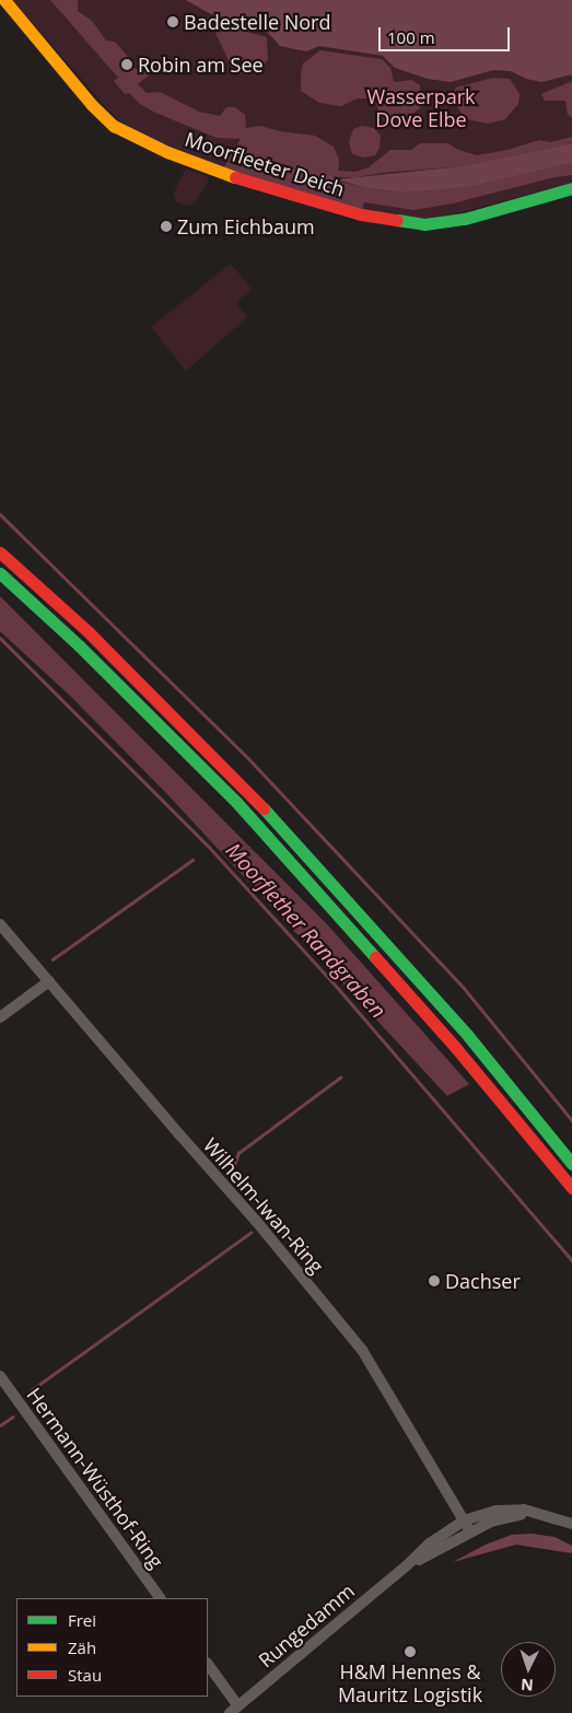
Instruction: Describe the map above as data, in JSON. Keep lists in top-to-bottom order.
{
  "streets": {
    "main road": ["Moorfleeter Deich"],
    "street": ["Wilhelm-Iwan-Ring", "Hermann-Wüsthof-Ring", "Rungedamm"]
  },
  "crossings": [
    ["Wilhelm-Iwan-Ring", "Rungedamm"]
  ],
  "water": ["Moorflether Randgraben"],
  "parks": ["Wasserpark Dove Elbe"],
  "places": [
    "Badestelle Nord",
    "Robin am See",
    "Zum Eichbaum",
    "Dachser",
    "H&M Hennes & Mauritz Logistik"
  ],
  "legend": ["Frei", "Zäh", "Stau"],
  "scale_bar": "100 m",
  "north": "bottom"
}
